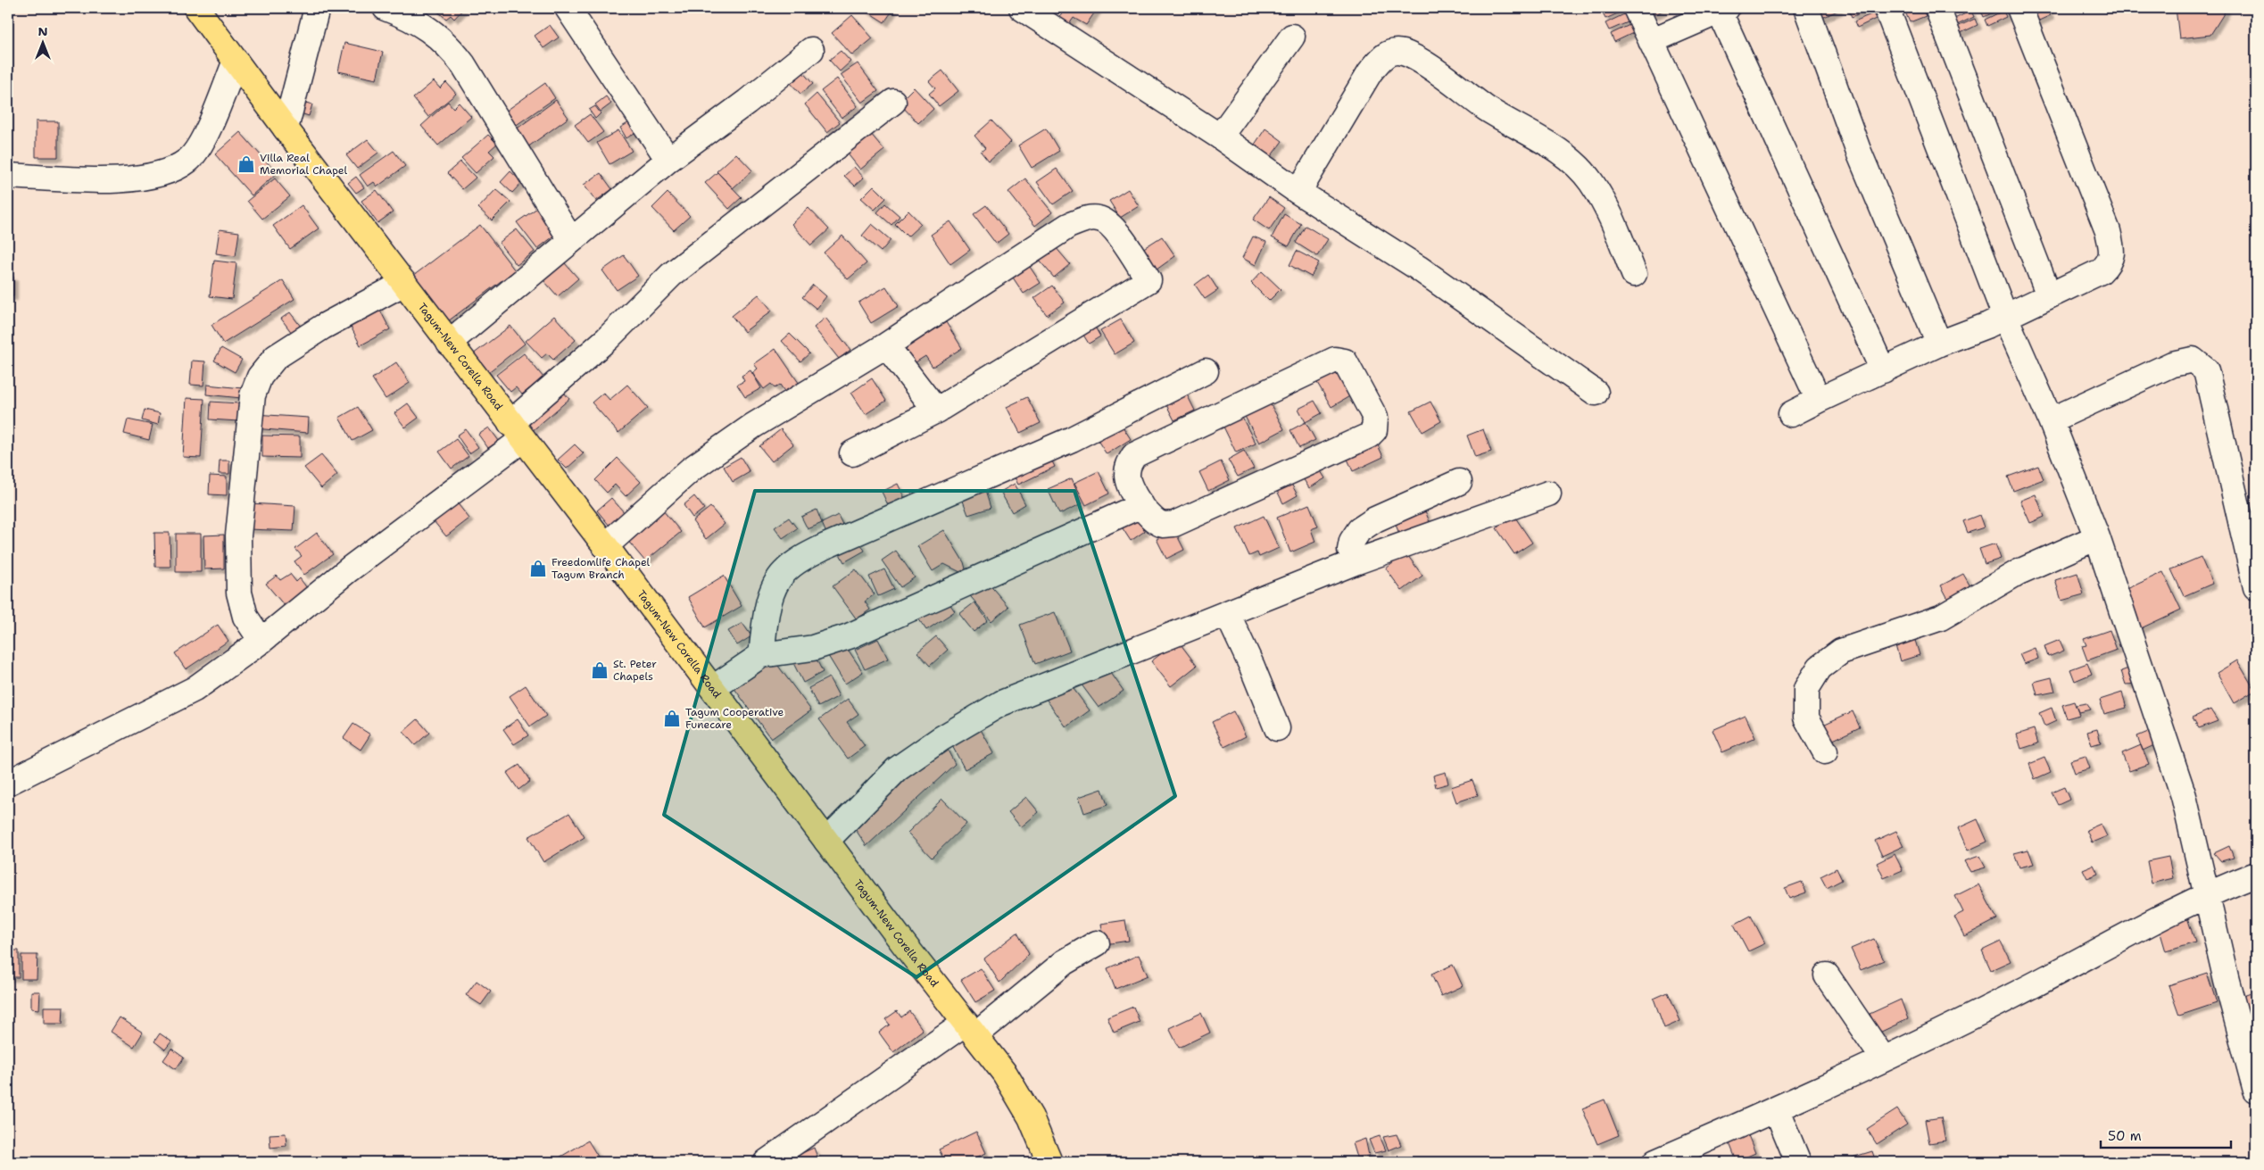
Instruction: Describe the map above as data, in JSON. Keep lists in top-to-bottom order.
{
  "streets": {
    "main road": ["Tagum-New Corella Road"]
  },
  "places": {
    "shop": [
      "Villa Real Memorial Chapel",
      "Freedomlife Chapel Tagum Branch",
      "St. Peter Chapels",
      "Tagum Cooperative Funecare"
    ]
  },
  "scale_bar": "50 m",
  "north": "top"
}
